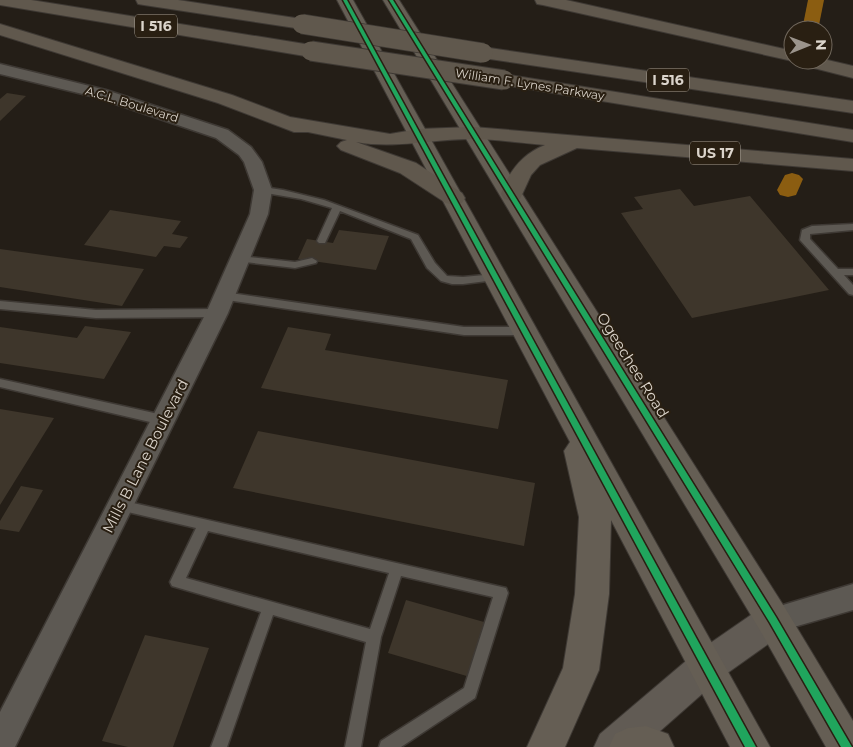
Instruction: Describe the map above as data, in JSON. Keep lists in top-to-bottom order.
{
  "streets": {
    "highway": ["I 516", "William F. Lynes Parkway", "US 17"],
    "main road": ["Ogeechee Road"],
    "street": ["A.C.L. Boulevard", "Mills B Lane Boulevard"]
  },
  "crossings": [
    ["A.C.L. Boulevard", "Mills B Lane Boulevard"],
    ["US 17", "Ogeechee Road"]
  ],
  "north": "right"
}
